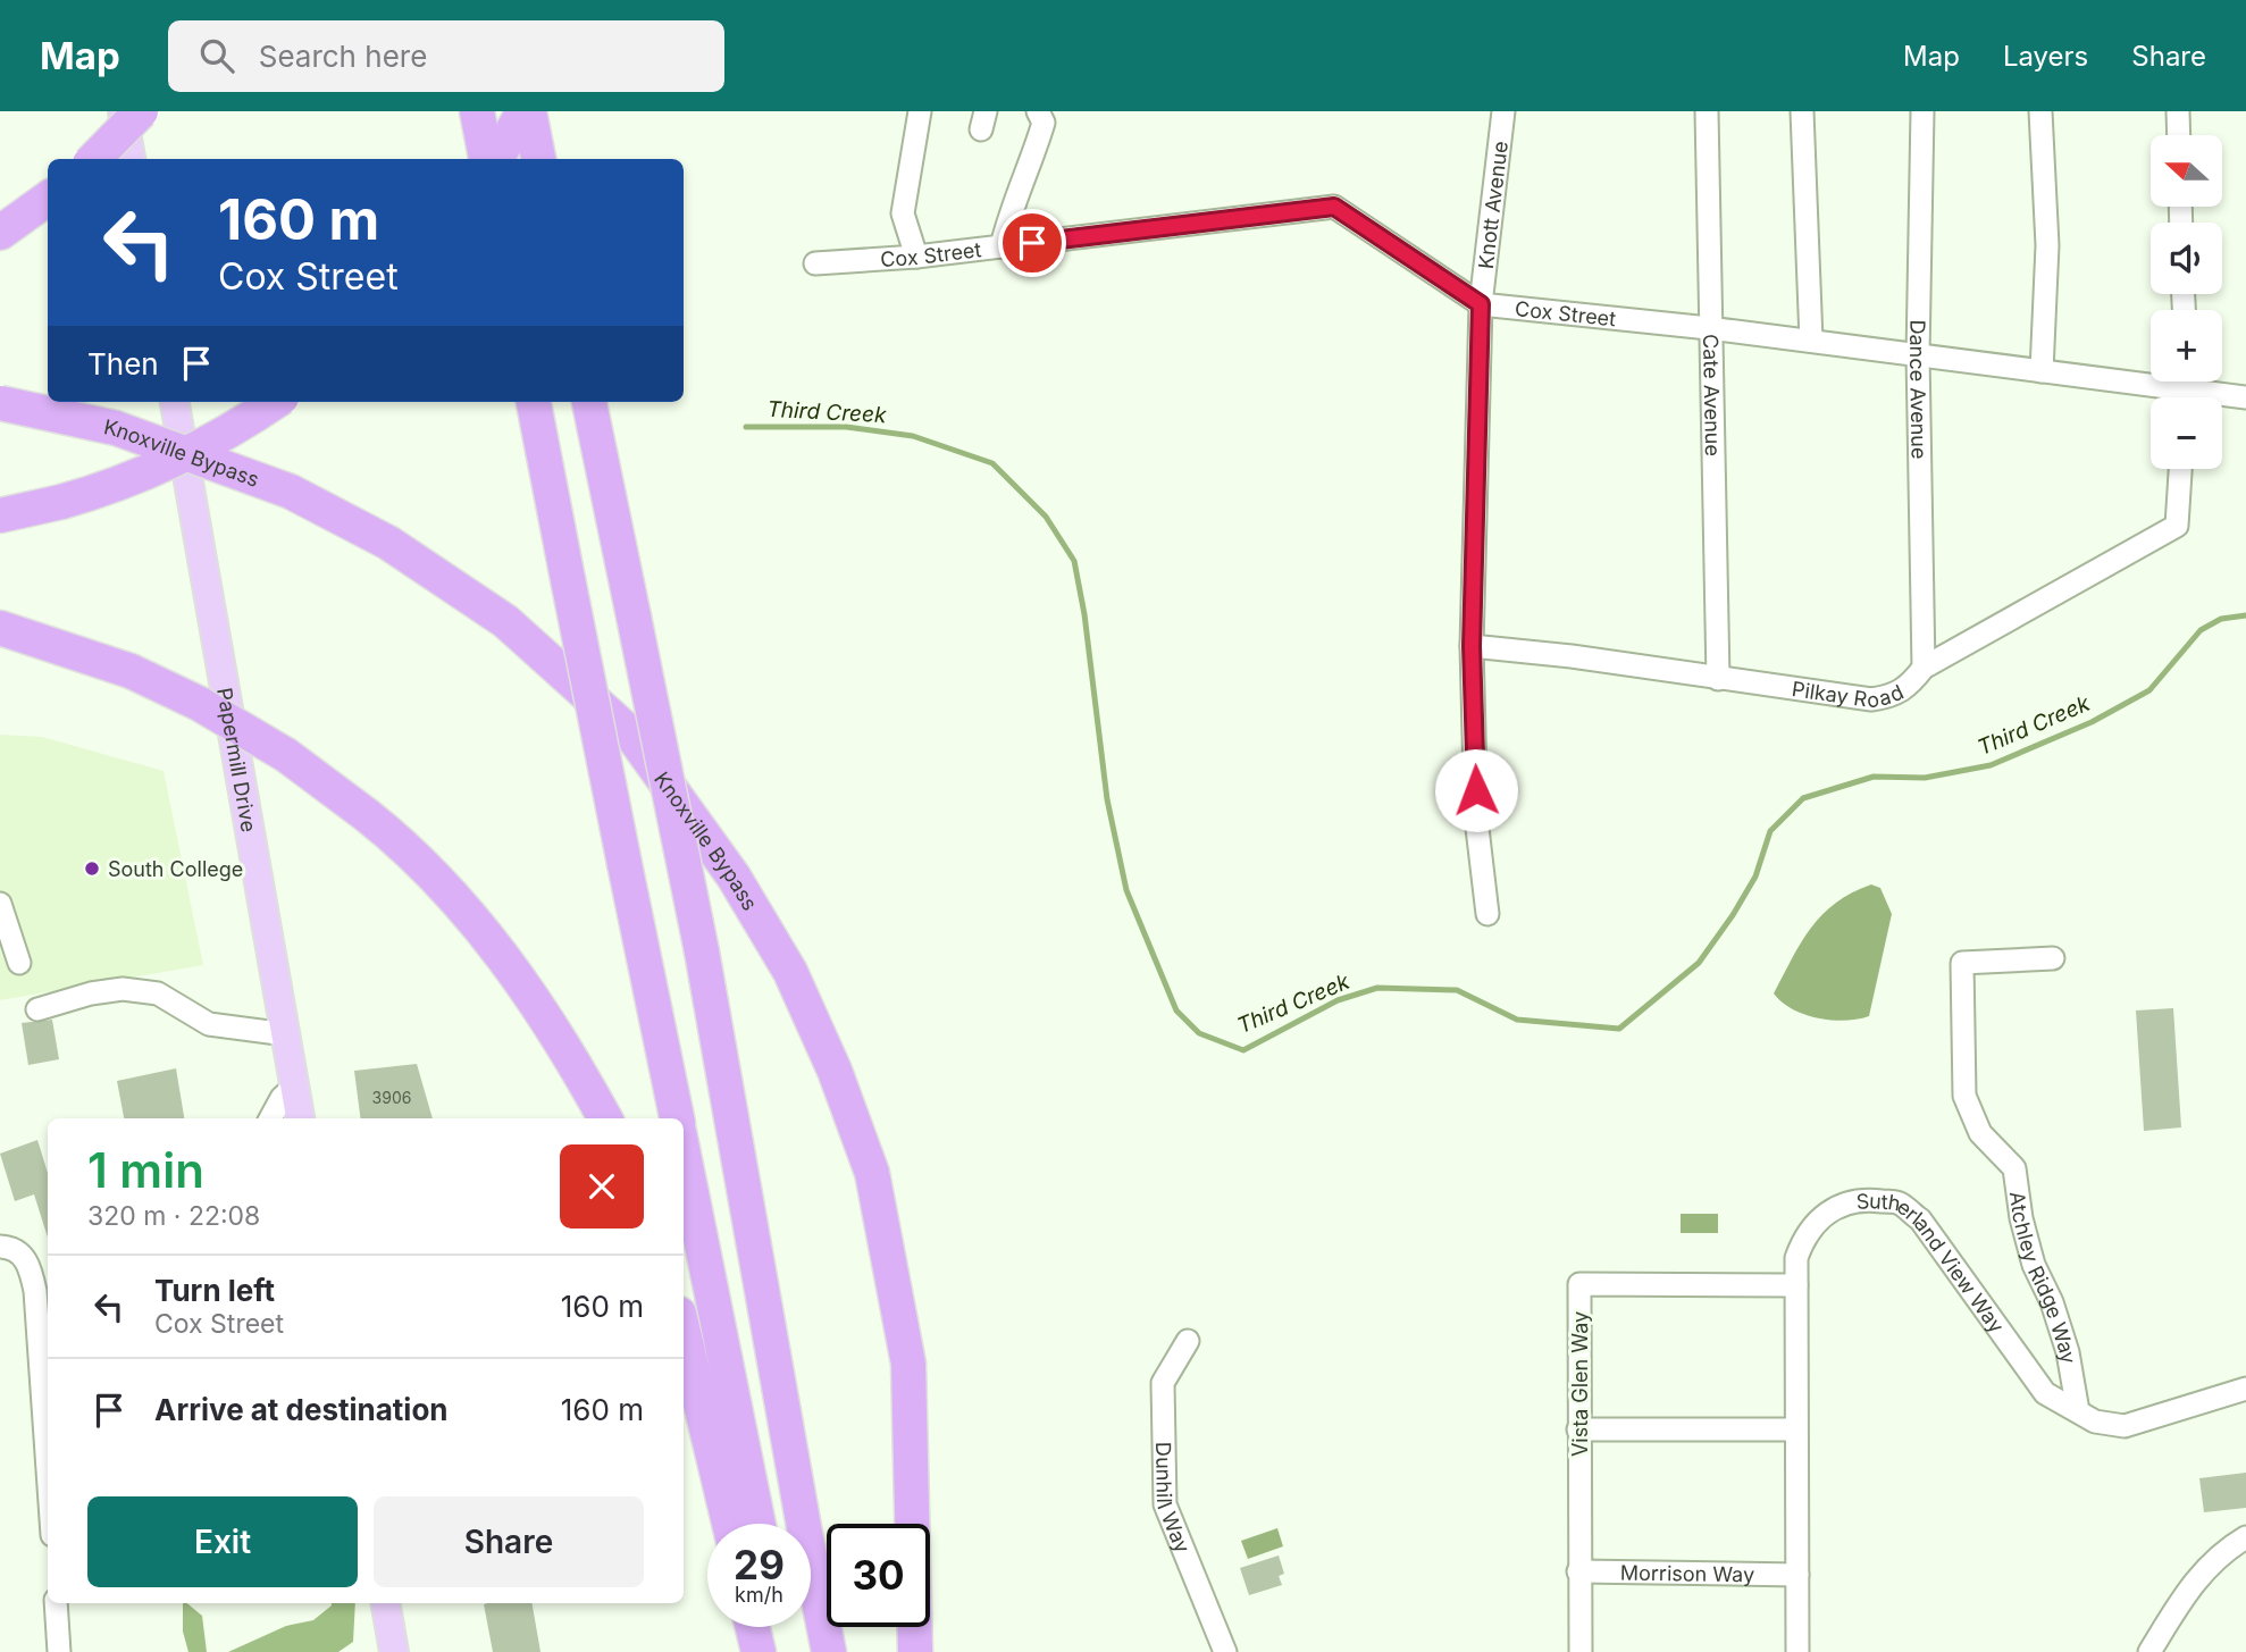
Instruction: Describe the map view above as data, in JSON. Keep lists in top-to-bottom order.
{
  "streets": {
    "highway": ["Knoxville Bypass"],
    "main road": ["Papermill Drive"],
    "street": [
      "Knott Avenue",
      "Cox Street",
      "Dance Avenue",
      "Cate Avenue",
      "Pilkay Road",
      "Sutherland View Way",
      "Atchley Ridge Way",
      "Vista Glen Way",
      "Dunhill Way",
      "Morrison Way"
    ]
  },
  "crossings": [
    ["Knott Avenue", "Cox Street"],
    ["Knott Avenue", "Pilkay Road"],
    ["Cox Street", "Dance Avenue"],
    ["Cox Street", "Cate Avenue"],
    ["Dance Avenue", "Pilkay Road"],
    ["Cate Avenue", "Pilkay Road"],
    ["Sutherland View Way", "Atchley Ridge Way"],
    ["Sutherland View Way", "Vista Glen Way"],
    ["Sutherland View Way", "Morrison Way"],
    ["Vista Glen Way", "Morrison Way"]
  ],
  "water": ["Third Creek"],
  "places": ["South College"],
  "house_numbers": ["3906"],
  "north": "left",
  "page": {
    "header": "Map",
    "search": "Search here",
    "nav": ["Map", "Layers", "Share"],
    "map_buttons": ["+", "−"],
    "turn": ["160 m", "Cox Street"],
    "then": "Then",
    "heading": ["1 min", "320 m · 22:08"],
    "list": [
      {
        "name": "Turn left",
        "note": "Cox Street",
        "value": "160 m"
      },
      {
        "name": "Arrive at destination",
        "value": "160 m"
      }
    ],
    "buttons": ["Exit", "Share"],
    "speed": "29 km/h",
    "limit": "30"
  }
}
